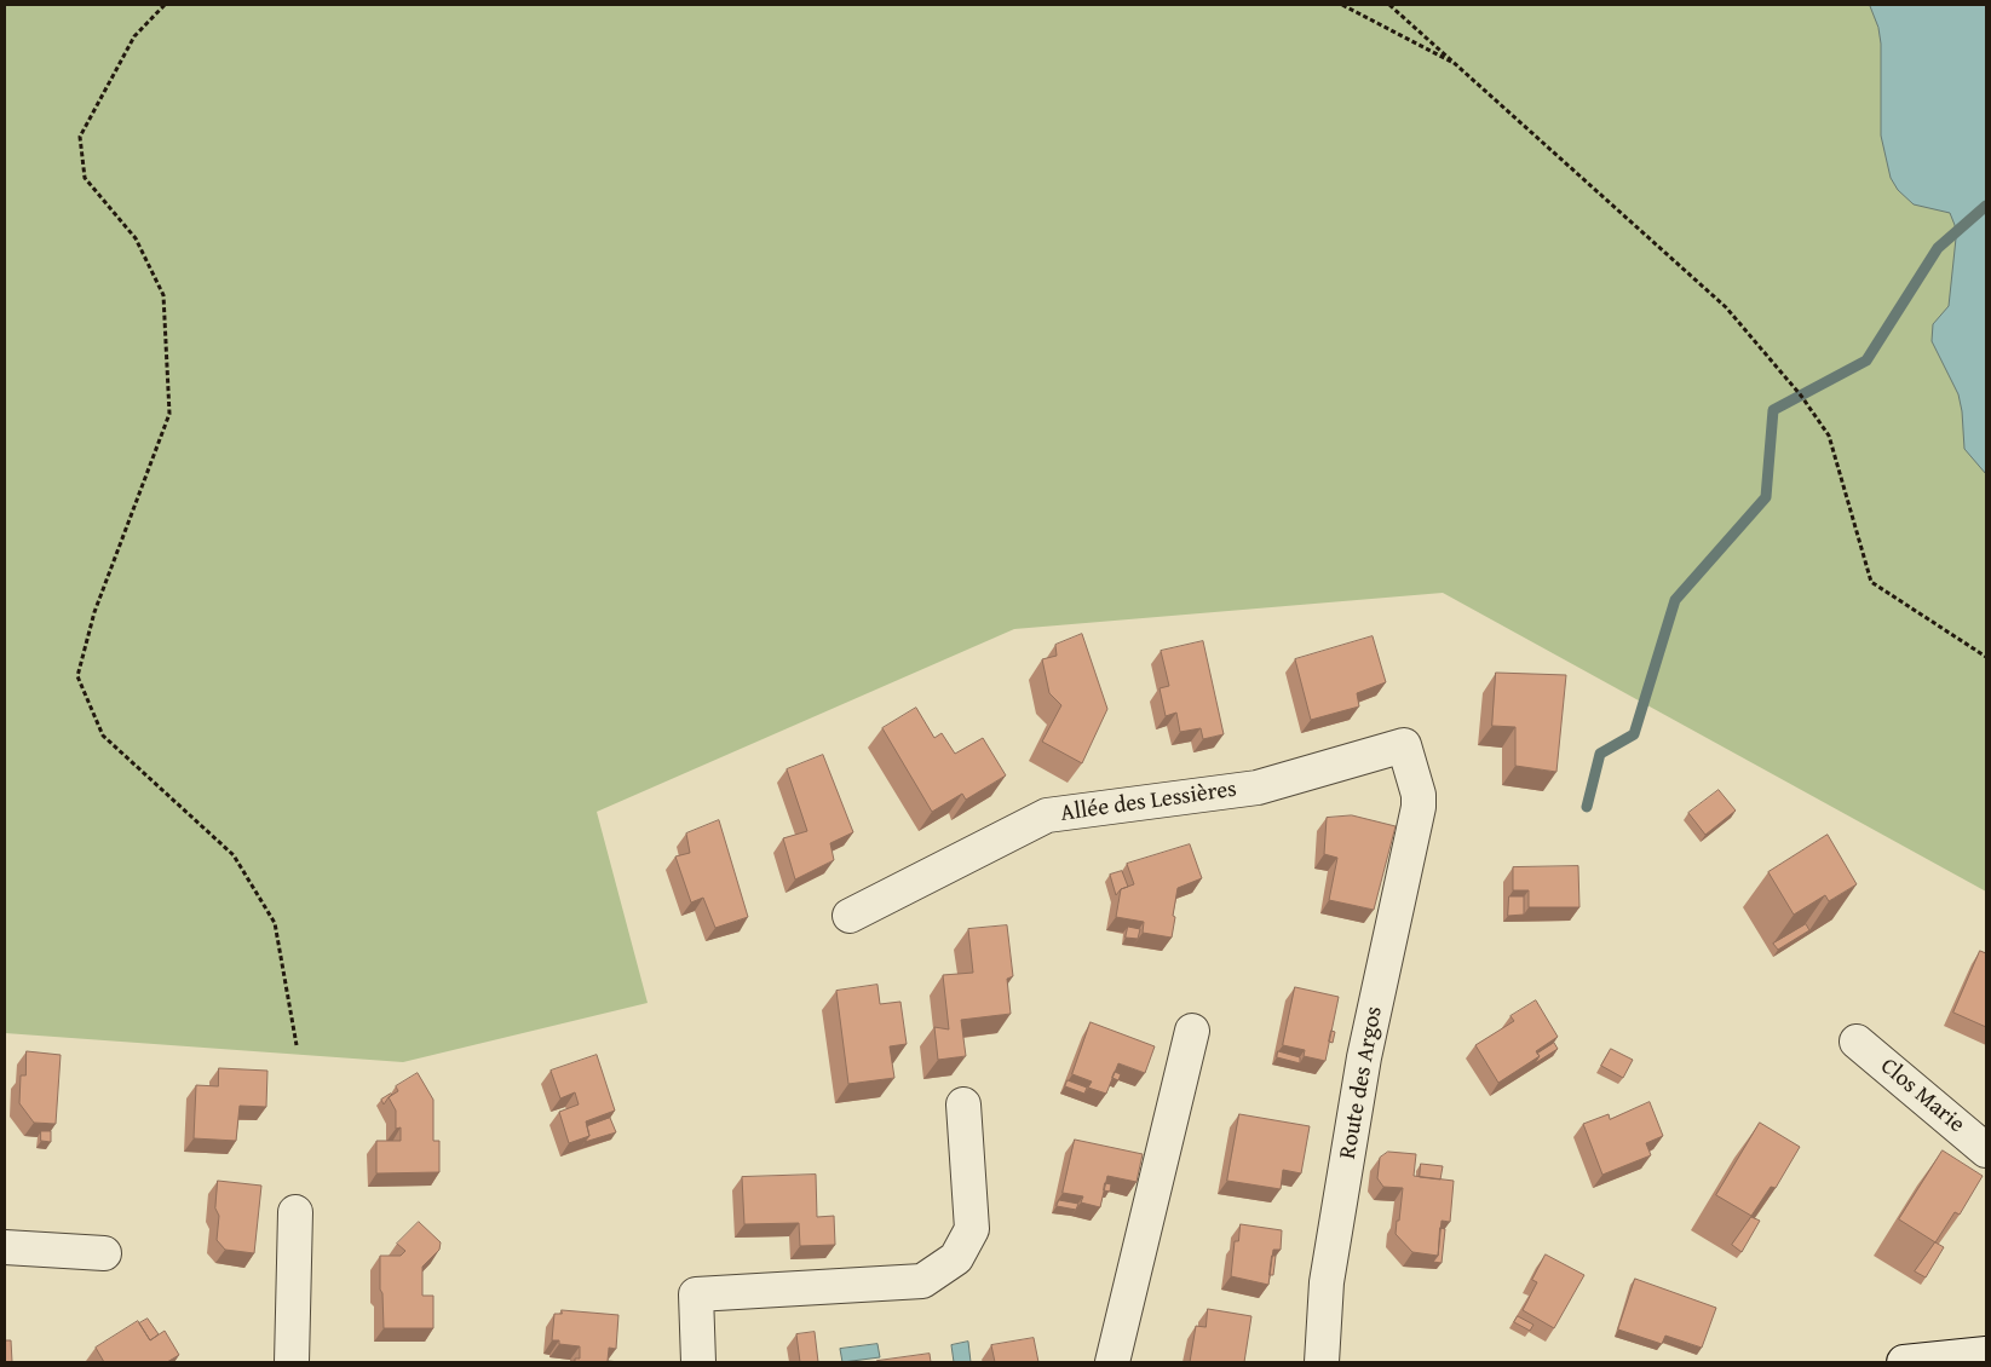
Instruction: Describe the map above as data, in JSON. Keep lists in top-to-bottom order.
{
  "streets": {
    "street": ["Allée des Lessières", "Route des Argos", "Clos Marie"]
  },
  "crossings": [
    ["Allée des Lessières", "Route des Argos"]
  ]
}
